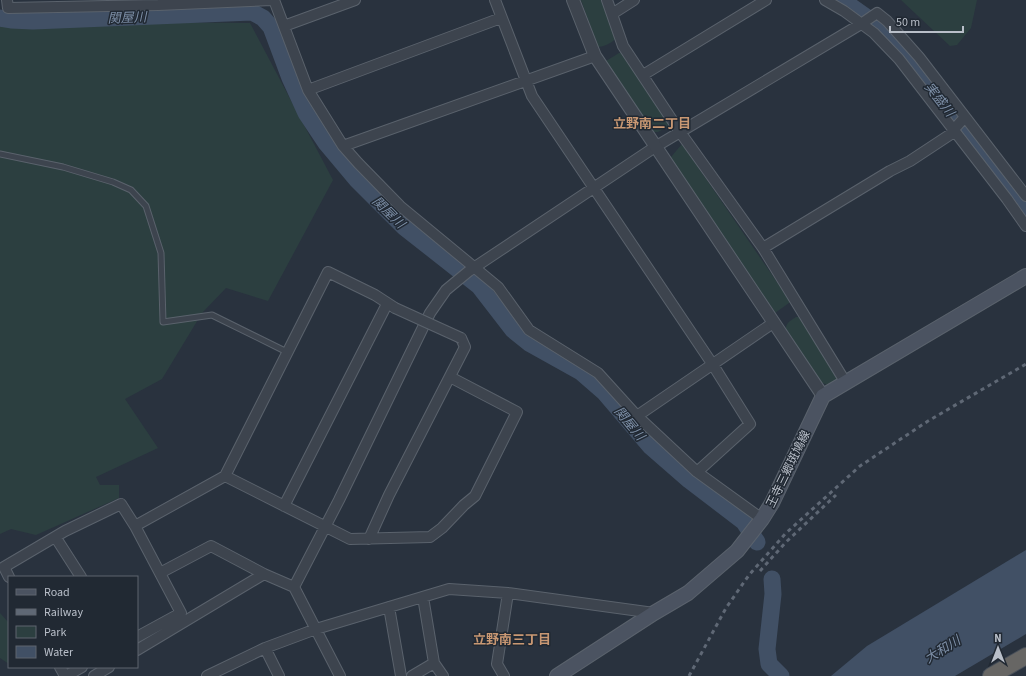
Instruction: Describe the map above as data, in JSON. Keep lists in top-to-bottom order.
{
  "streets": {
    "main road": ["王寺三郷斑鳩線"]
  },
  "districts": ["立野南二丁目", "立野南三丁目"],
  "water": ["関屋川", "実盛川", "大和川"],
  "legend": [
    "Road",
    "Railway",
    "Park",
    "Water"
  ],
  "scale_bar": "50 m",
  "north": "top"
}
